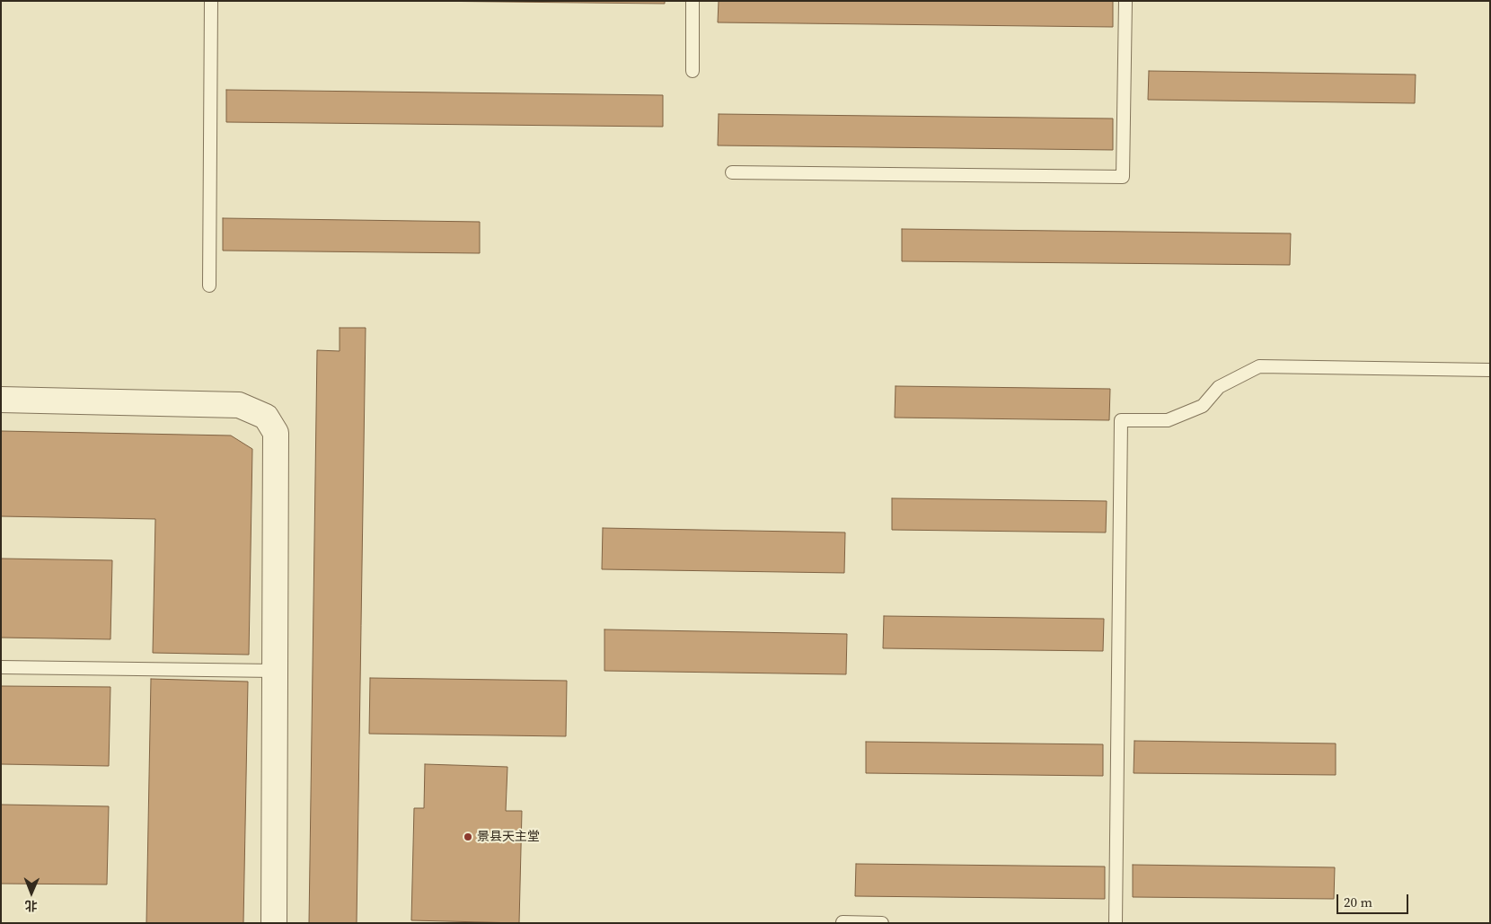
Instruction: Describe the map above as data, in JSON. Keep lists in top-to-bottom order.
{
  "places": ["景县天主堂"],
  "scale_bar": "20 m",
  "north": "bottom"
}
